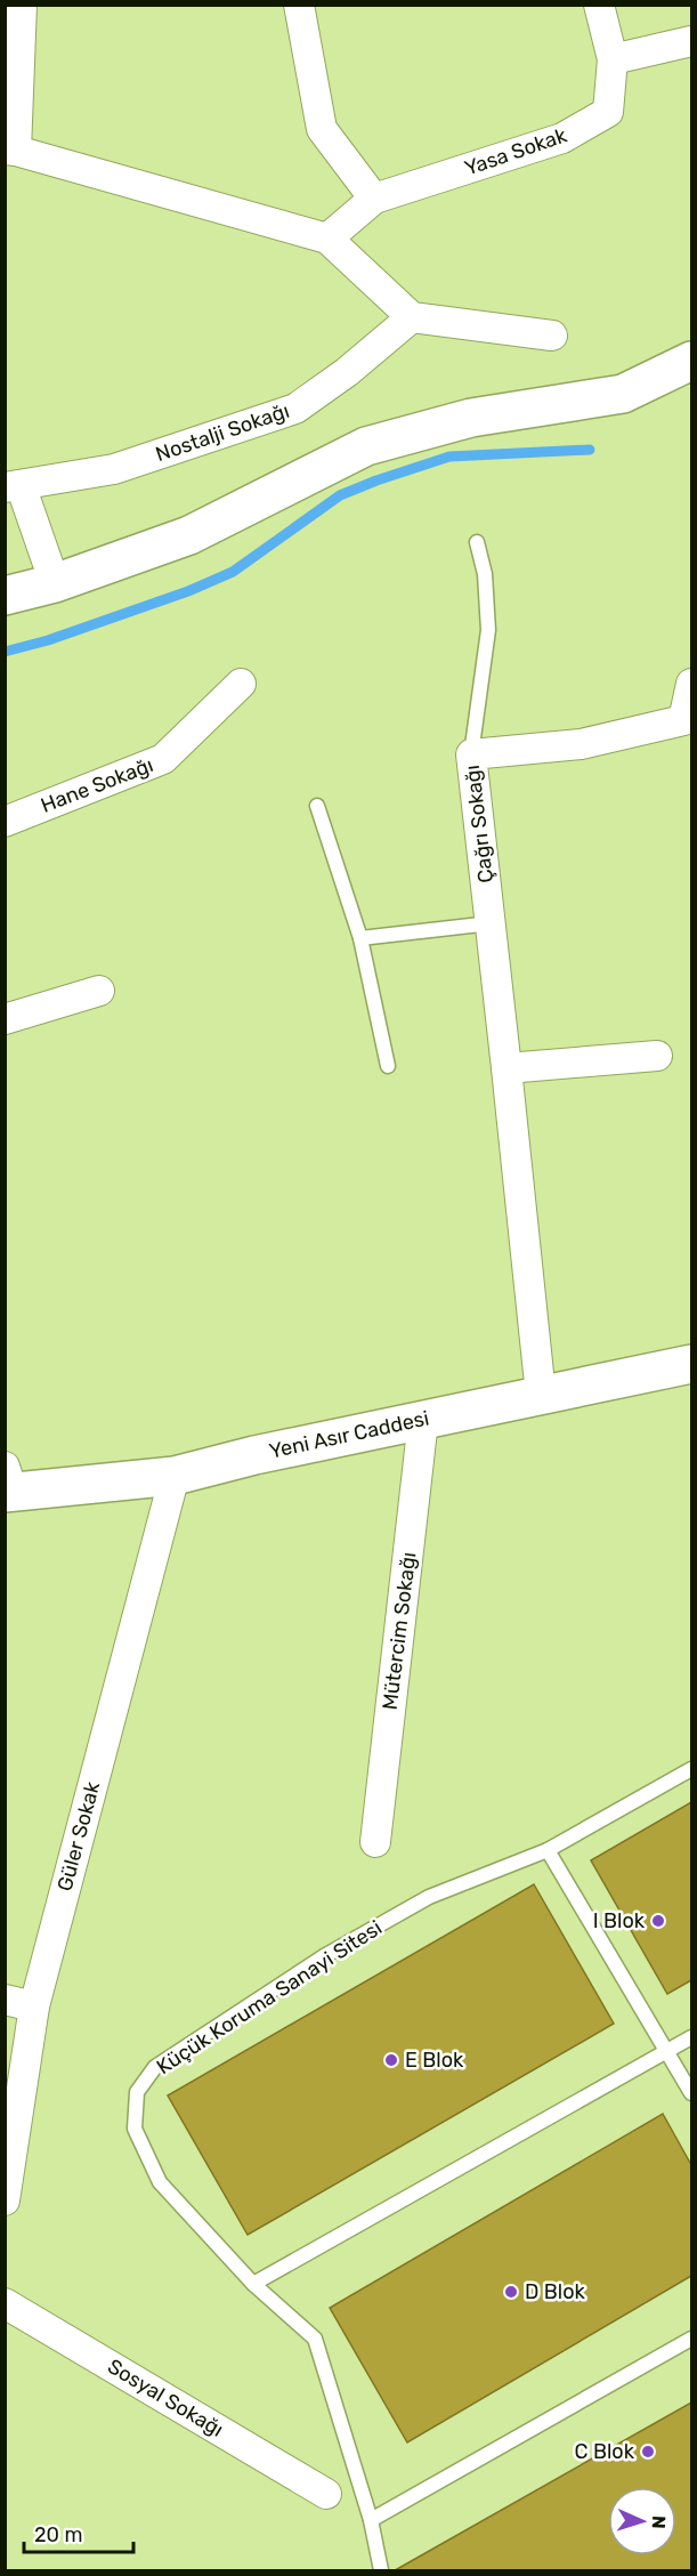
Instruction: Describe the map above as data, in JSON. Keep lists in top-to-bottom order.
{
  "streets": {
    "street": [
      "Yasa Sokak",
      "Nostalji Sokağı",
      "Hane Sokağı",
      "Çağrı Sokağı",
      "Yeni Asır Caddesi",
      "Mütercim Sokağı",
      "Güler Sokak",
      "Sosyal Sokağı"
    ],
    "lane": ["Küçük Koruma Sanayi Sitesi"]
  },
  "crossings": [
    ["Çağrı Sokağı", "Yeni Asır Caddesi"],
    ["Yeni Asır Caddesi", "Mütercim Sokağı"],
    ["Yeni Asır Caddesi", "Güler Sokak"]
  ],
  "places": [
    "I Blok",
    "E Blok",
    "D Blok",
    "C Blok"
  ],
  "scale_bar": "20 m",
  "north": "right"
}
